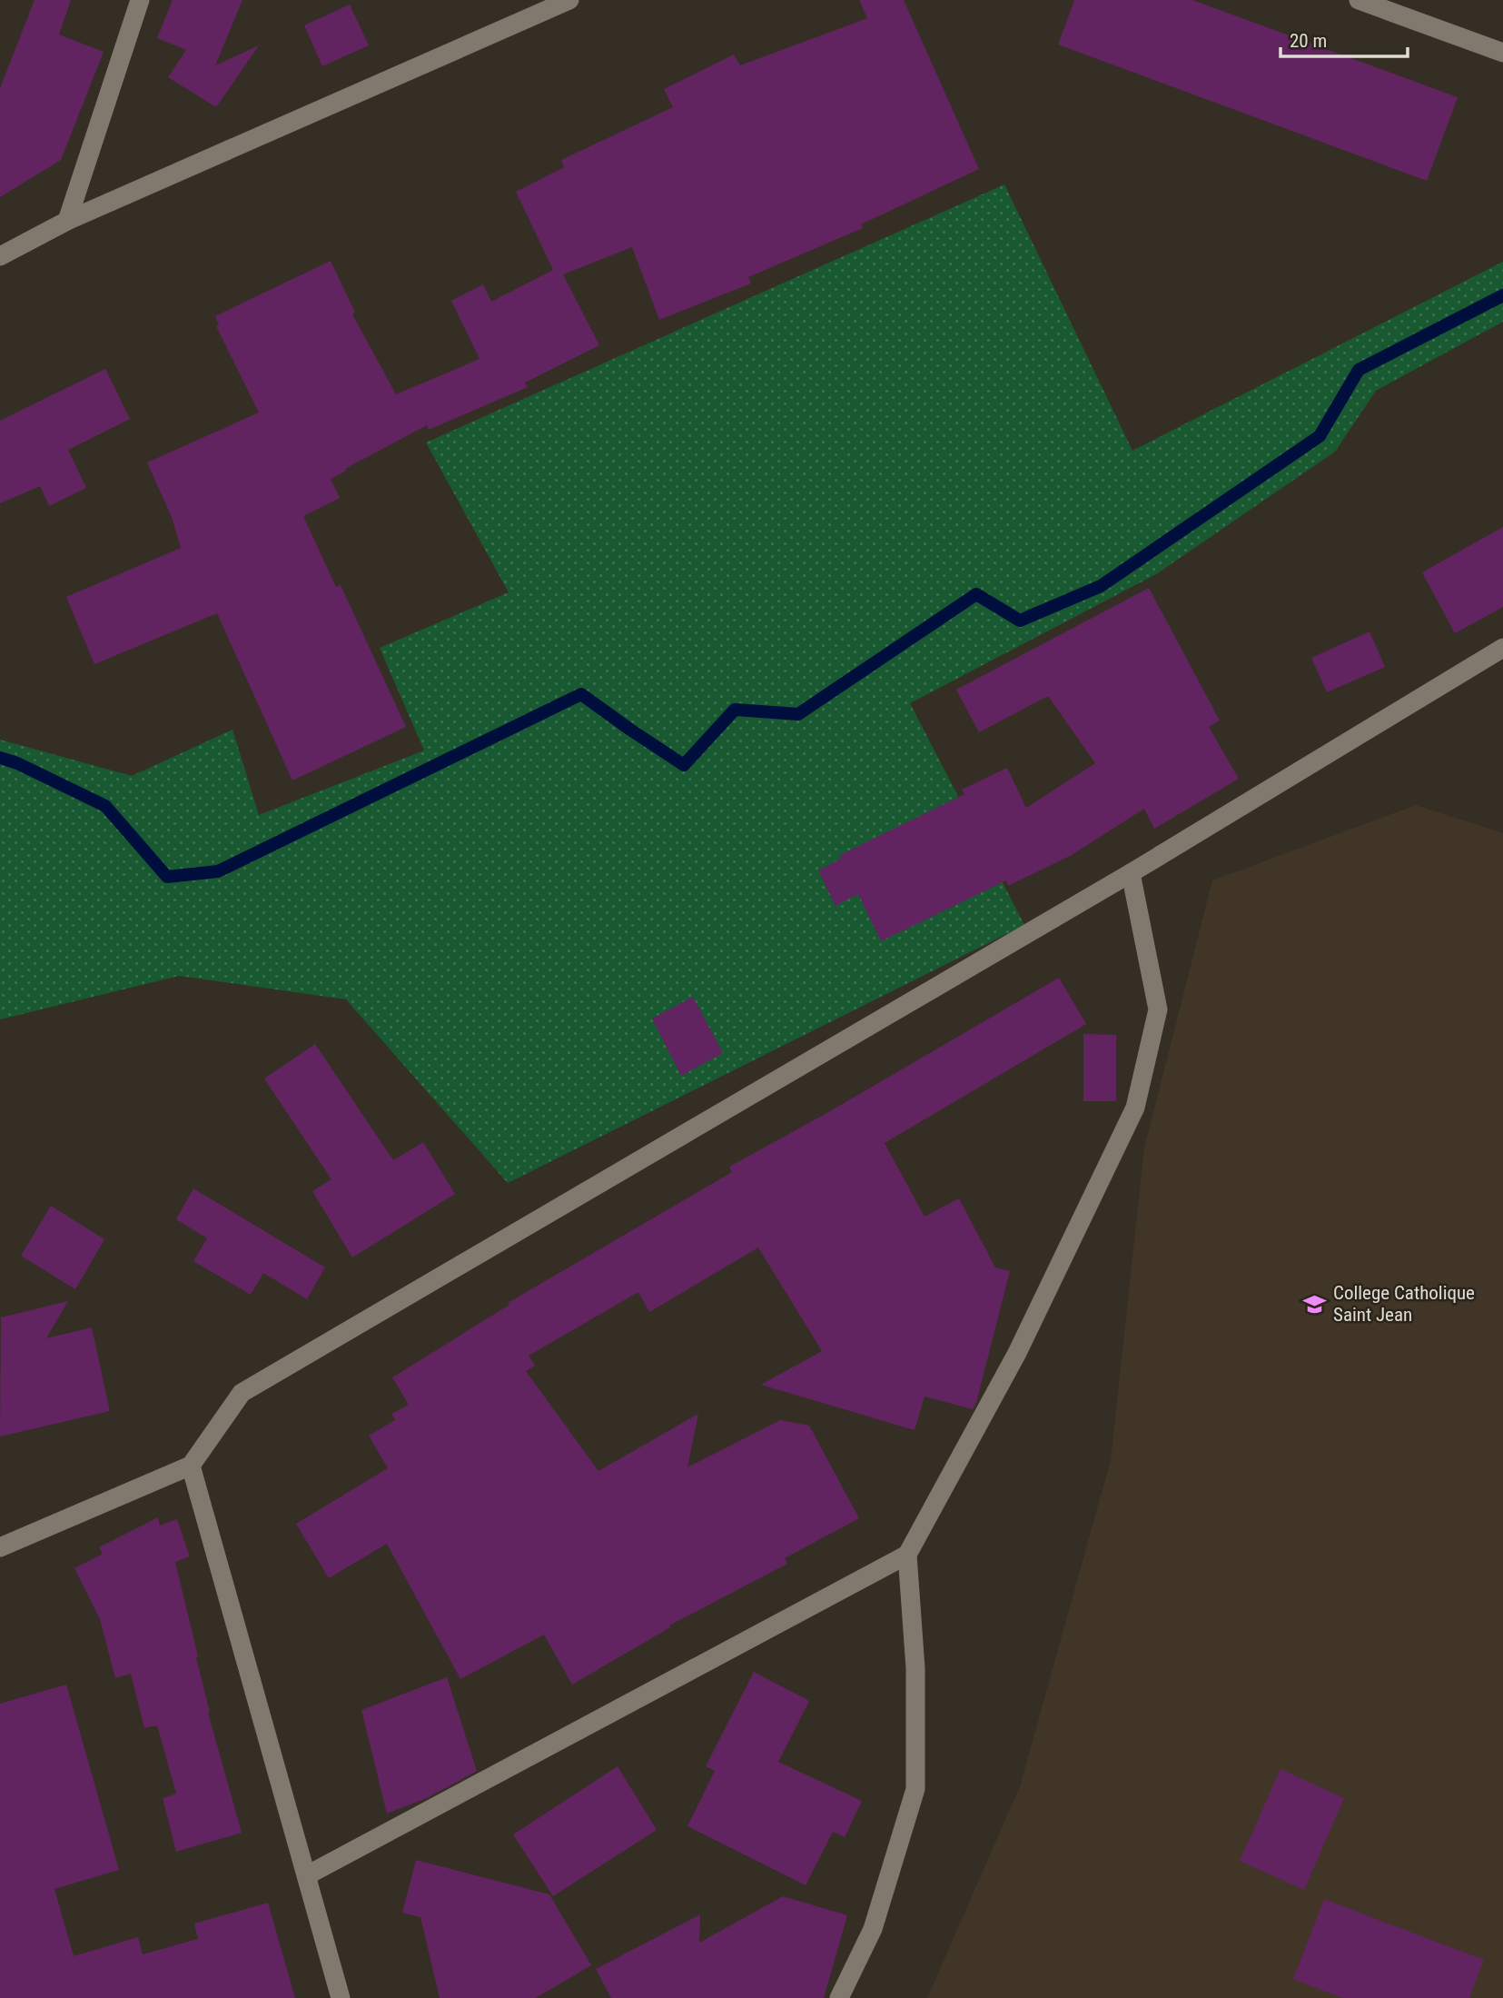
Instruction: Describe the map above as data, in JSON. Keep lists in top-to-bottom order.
{
  "places": {
    "school or university": ["College Catholique Saint Jean"]
  },
  "scale_bar": "20 m"
}
